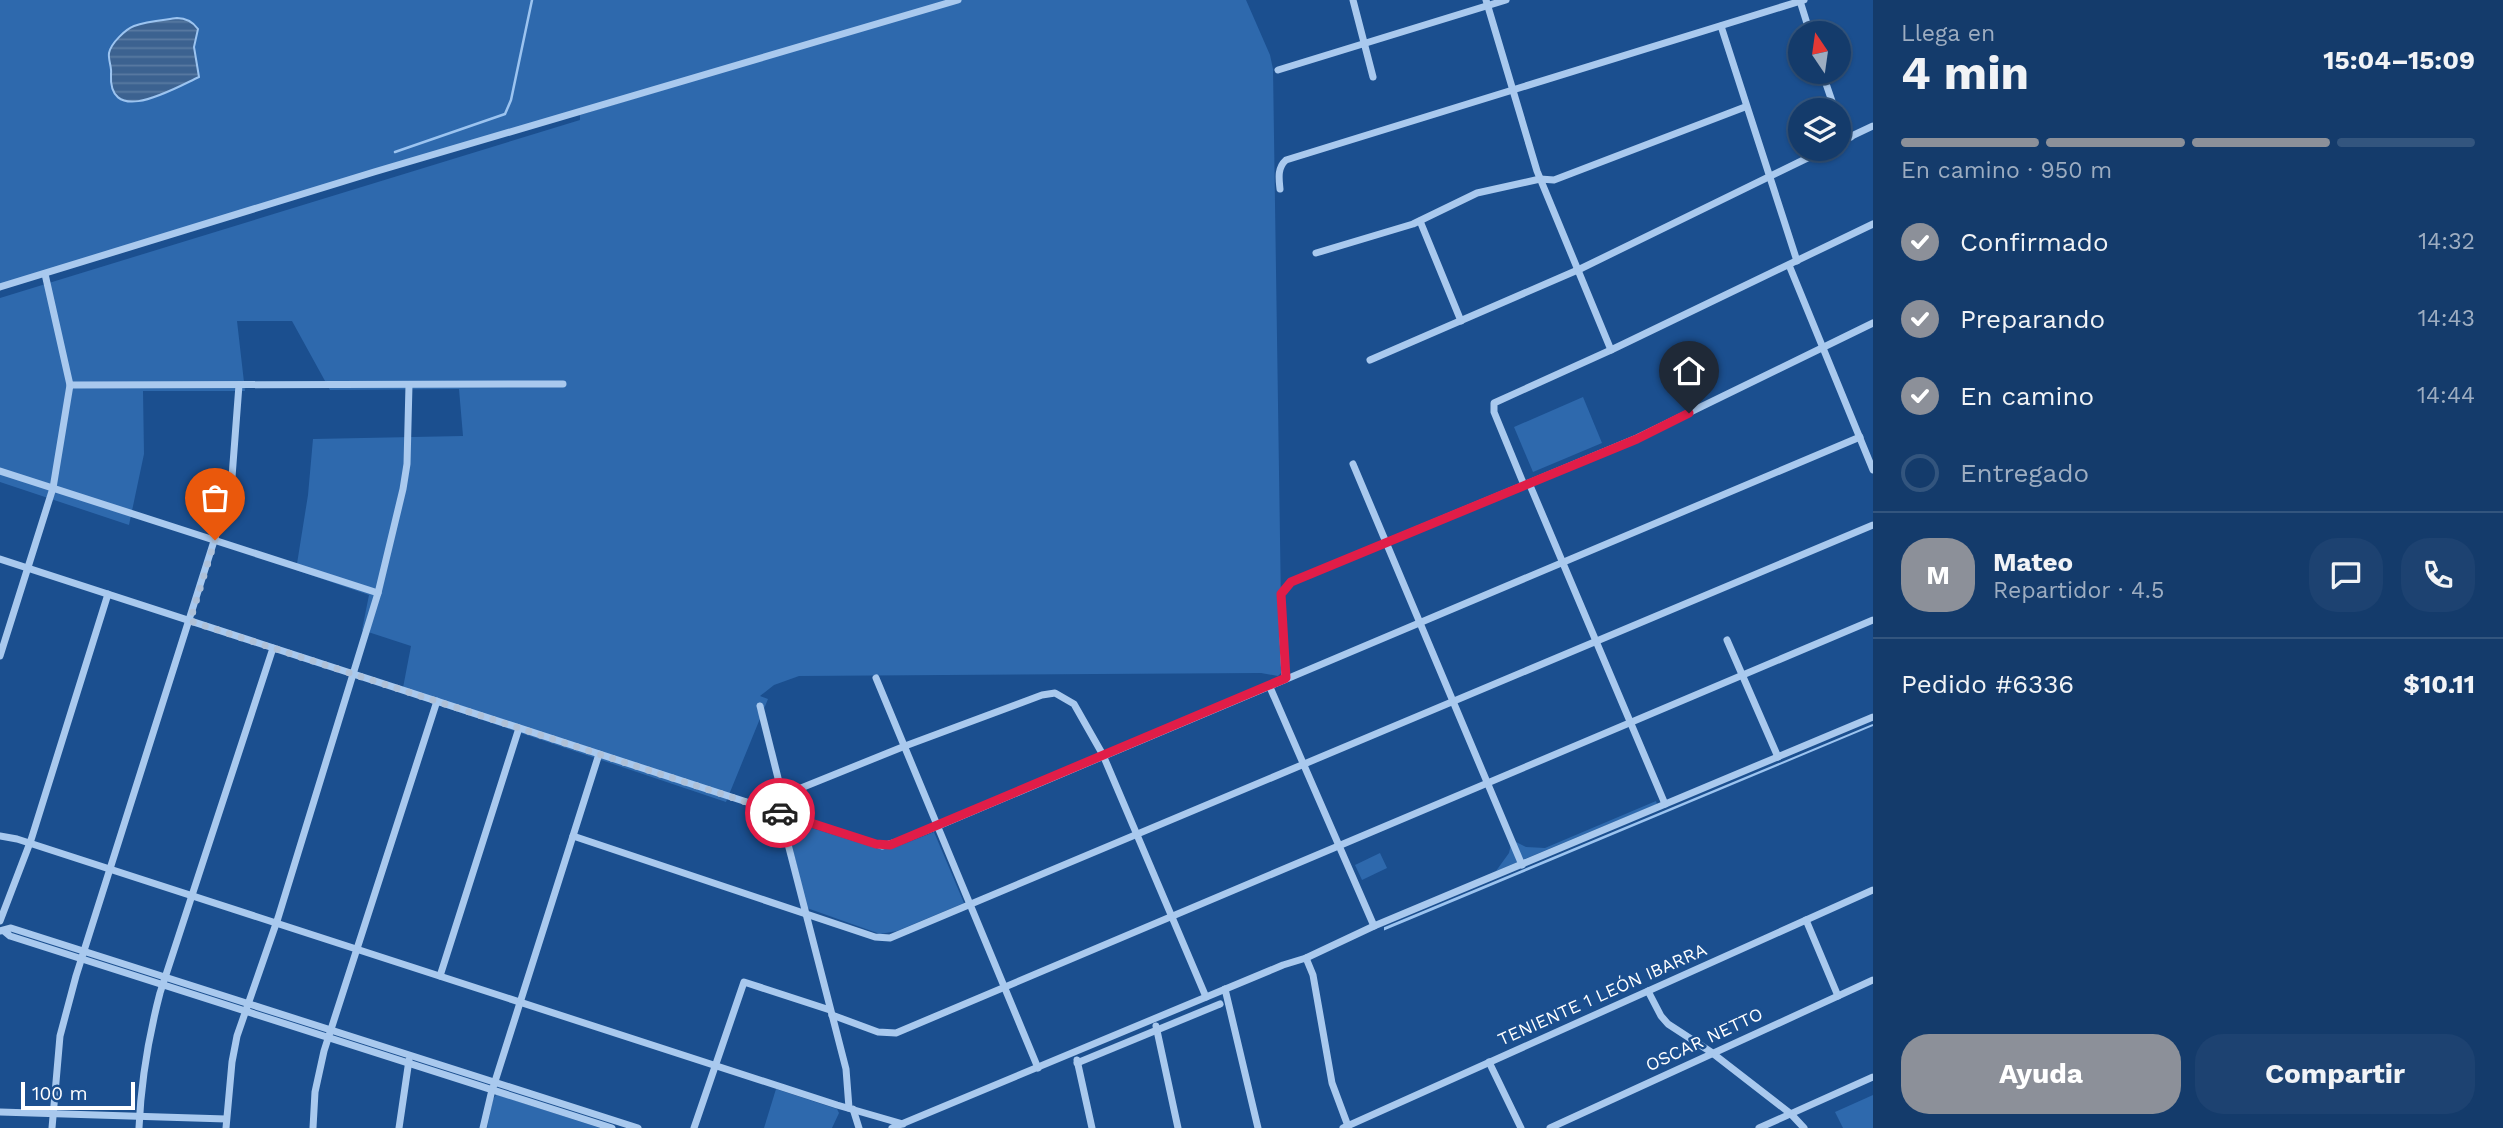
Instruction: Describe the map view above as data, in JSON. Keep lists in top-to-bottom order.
{
  "streets": {
    "street": ["TENIENTE 1 LEÓN IBARRA", "OSCAR NETTO"]
  },
  "scale_bar": "100 m",
  "north": "top",
  "page": {
    "heading": ["4 min", "Llega en", "15:04–15:09"],
    "panel": [
      "Mateo",
      "Repartidor · 4.5",
      "Pedido #6336",
      "$10.11"
    ],
    "bar": "En camino · 950 m",
    "list": [
      ["Confirmado", "14:32"],
      ["Preparando", "14:43"],
      ["En camino", "14:44"],
      "Entregado"
    ],
    "round": "M",
    "buttons": ["Ayuda", "Compartir"],
    "scale": "100 m"
  }
}
